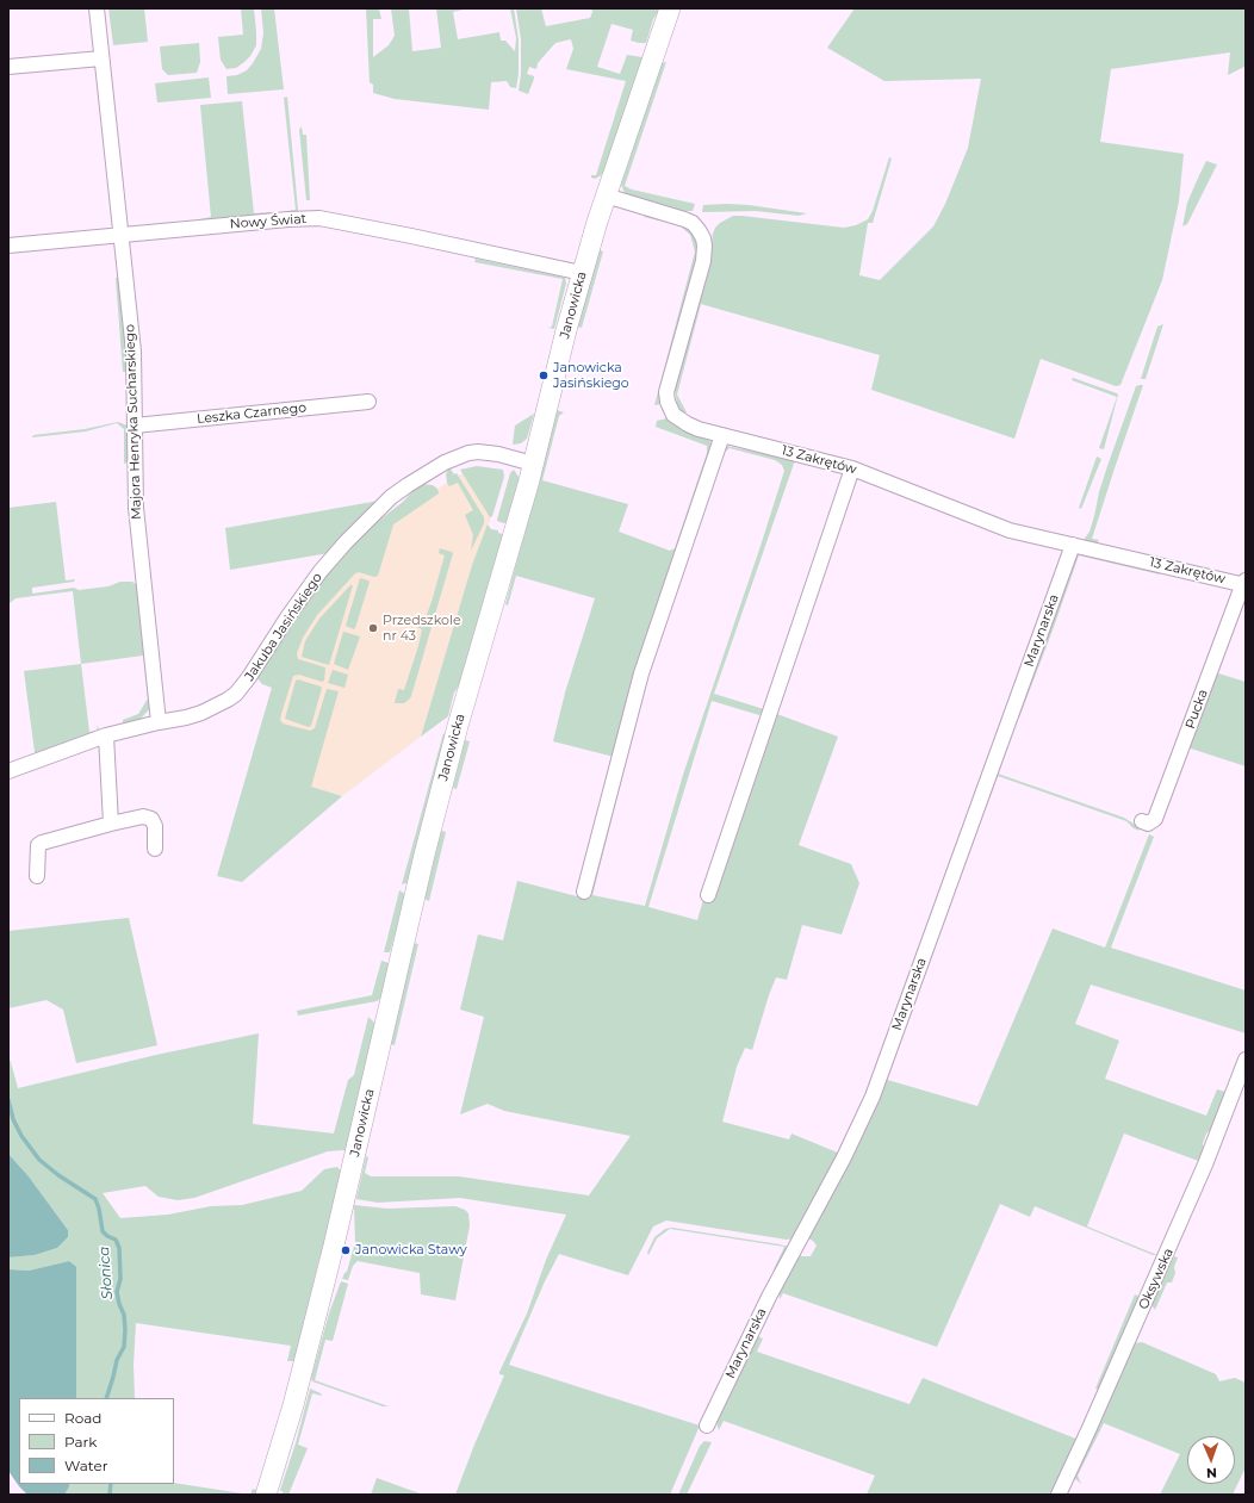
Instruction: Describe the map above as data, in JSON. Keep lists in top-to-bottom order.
{
  "streets": {
    "street": [
      "Nowy Świat",
      "Janowicka",
      "Leszka Czarnego",
      "Majora Henryka Sucharskiego",
      "13 Zakrętów",
      "Jakuba Jasińskiego",
      "Marynarska",
      "Pucka",
      "Oksywska"
    ]
  },
  "crossings": [
    ["Nowy Świat", "Janowicka"],
    ["Nowy Świat", "Majora Henryka Sucharskiego"],
    ["Janowicka", "13 Zakrętów"],
    ["Janowicka", "Jakuba Jasińskiego"],
    ["Leszka Czarnego", "Majora Henryka Sucharskiego"],
    ["Majora Henryka Sucharskiego", "Jakuba Jasińskiego"],
    ["13 Zakrętów", "Marynarska"],
    ["13 Zakrętów", "Pucka"]
  ],
  "water": ["Słonica"],
  "places": ["Janowicka Jasińskiego", "Przedszkole nr 43", "Janowicka Stawy"],
  "legend": ["Road", "Park", "Water"],
  "north": "bottom"
}
